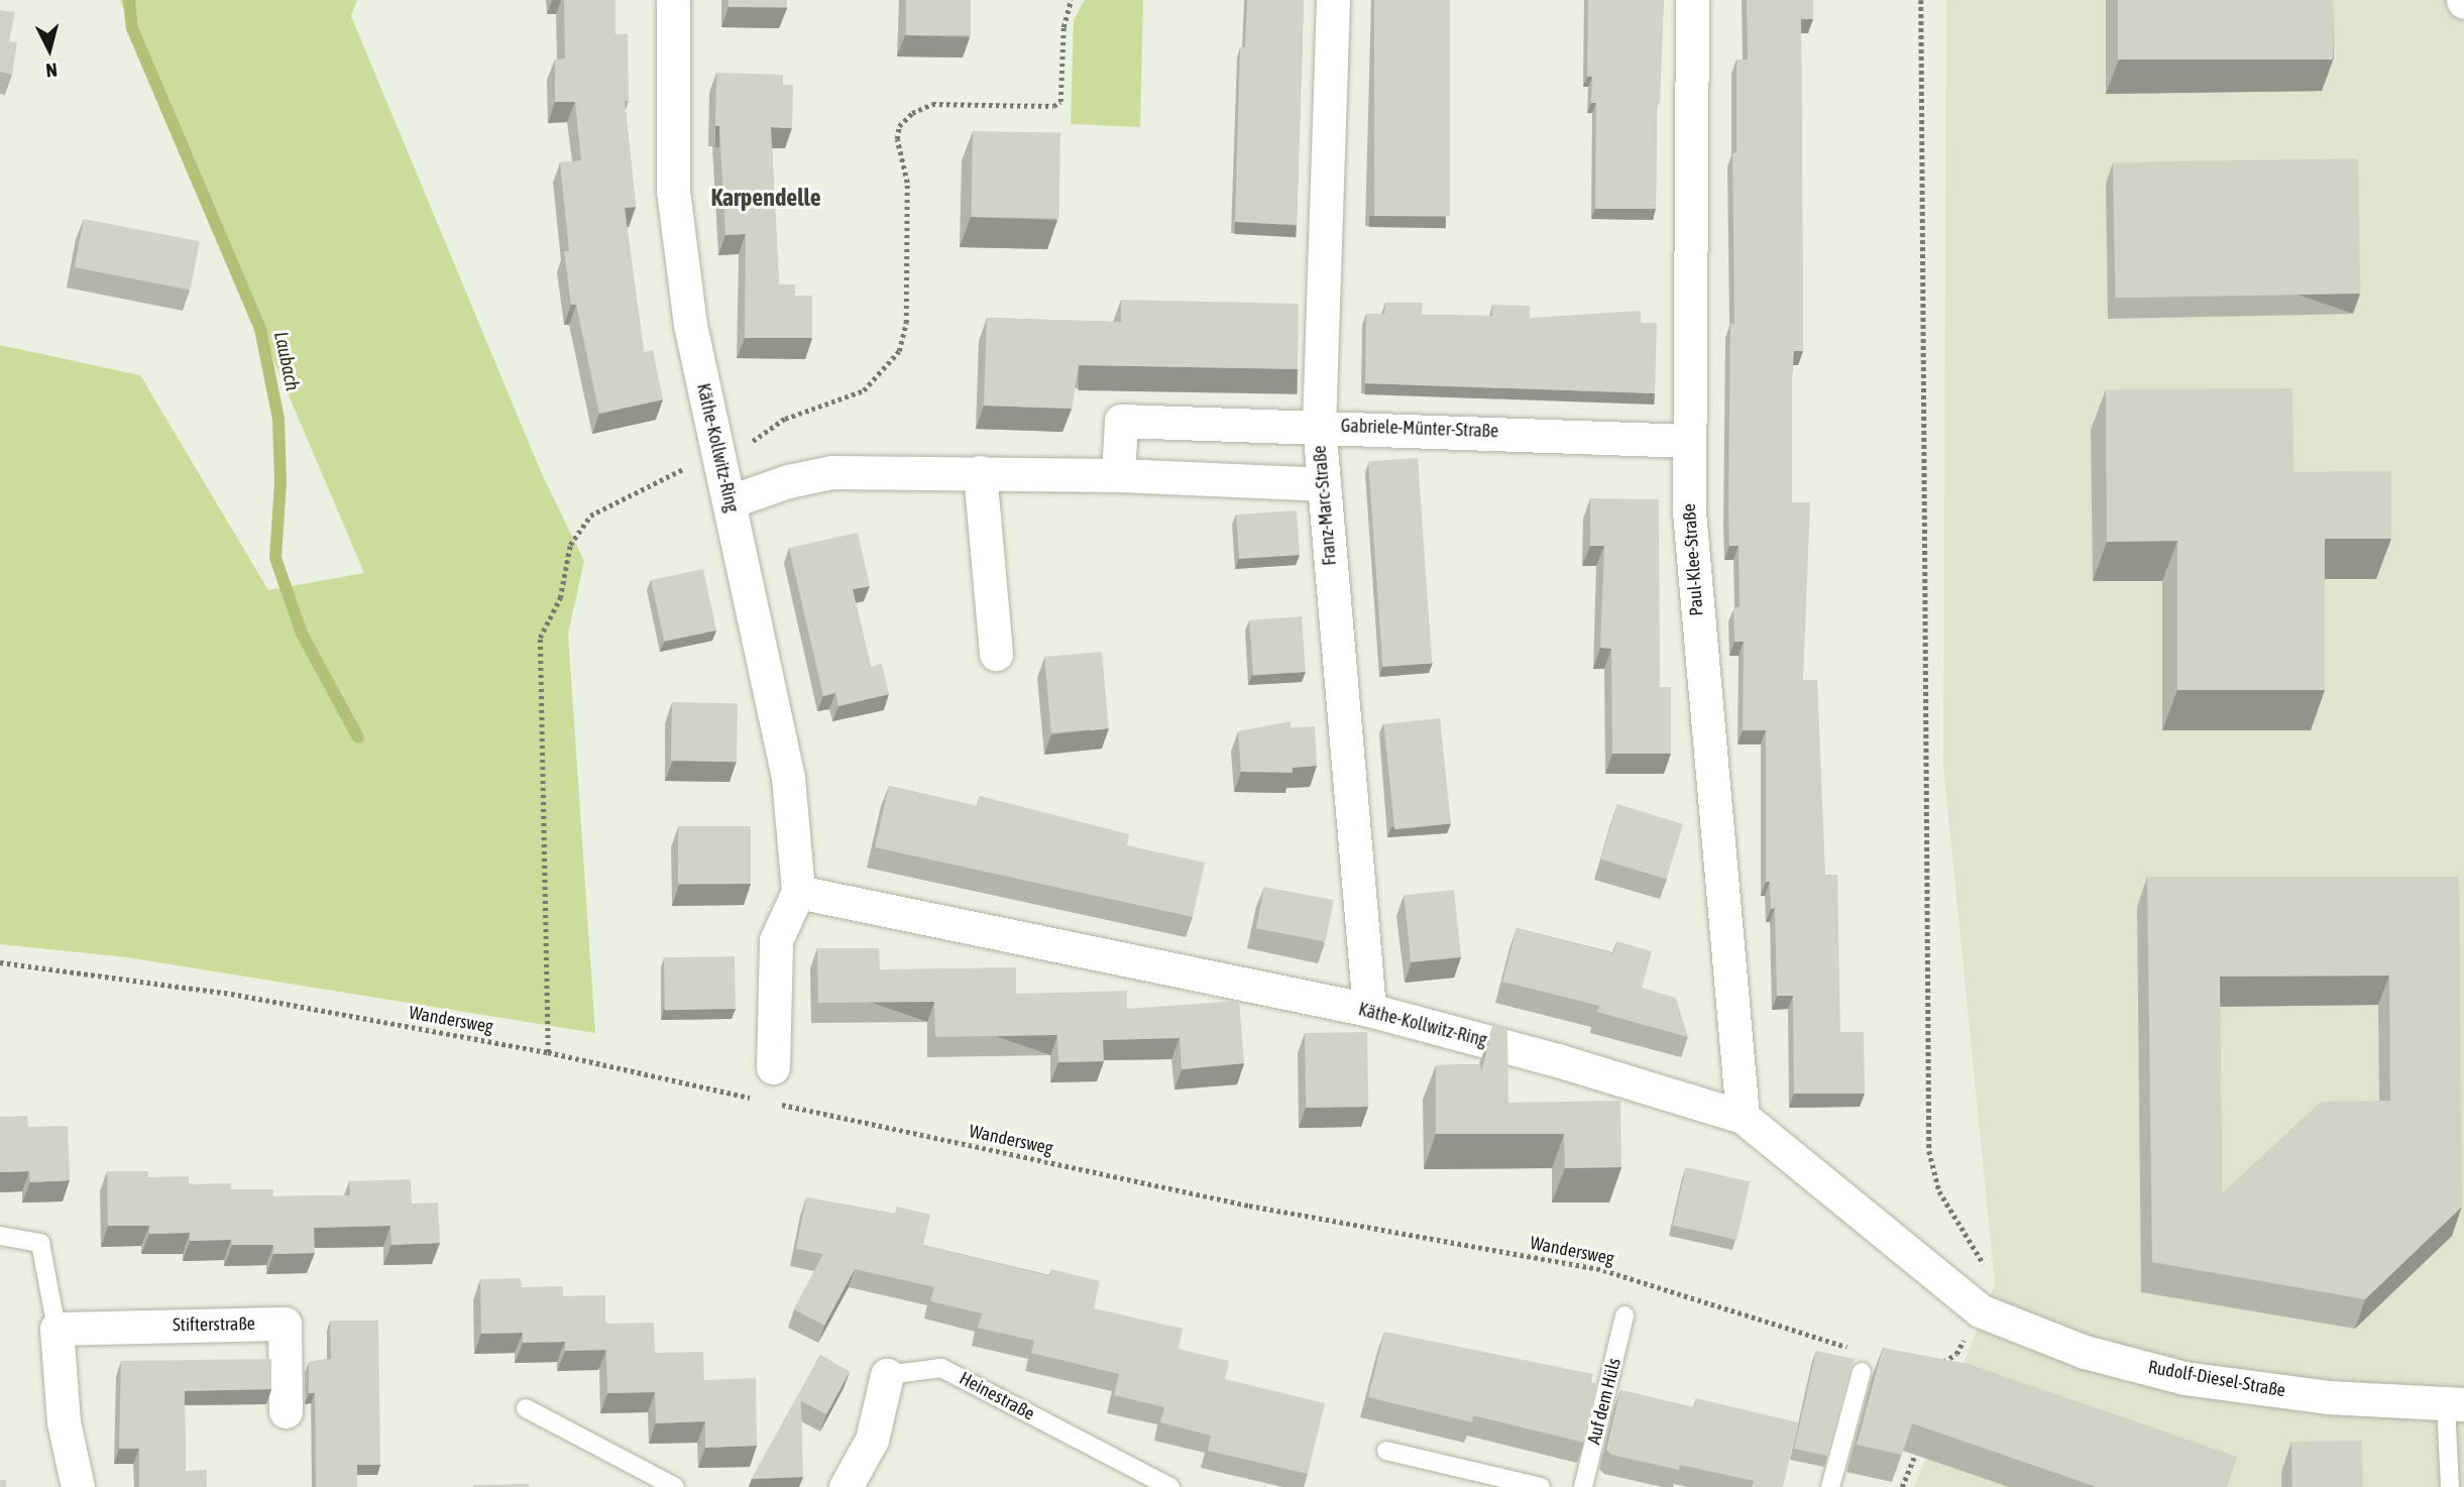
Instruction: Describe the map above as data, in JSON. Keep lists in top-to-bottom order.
{
  "streets": {
    "street": [
      "Gabriele-Münter-Straße",
      "Käthe-Kollwitz-Ring",
      "Franz-Marc-Straße",
      "Paul-Klee-Straße",
      "Stifterstraße",
      "Rudolf-Diesel-Straße",
      "Heinestraße"
    ],
    "lane": ["Auf dem Hüls"],
    "path": ["Wandersweg"]
  },
  "crossings": [
    ["Gabriele-Münter-Straße", "Franz-Marc-Straße"],
    ["Gabriele-Münter-Straße", "Paul-Klee-Straße"],
    ["Käthe-Kollwitz-Ring", "Franz-Marc-Straße"],
    ["Käthe-Kollwitz-Ring", "Paul-Klee-Straße"],
    ["Käthe-Kollwitz-Ring", "Rudolf-Diesel-Straße"]
  ],
  "districts": ["Karpendelle"],
  "water": ["Laubach"],
  "north": "bottom"
}
